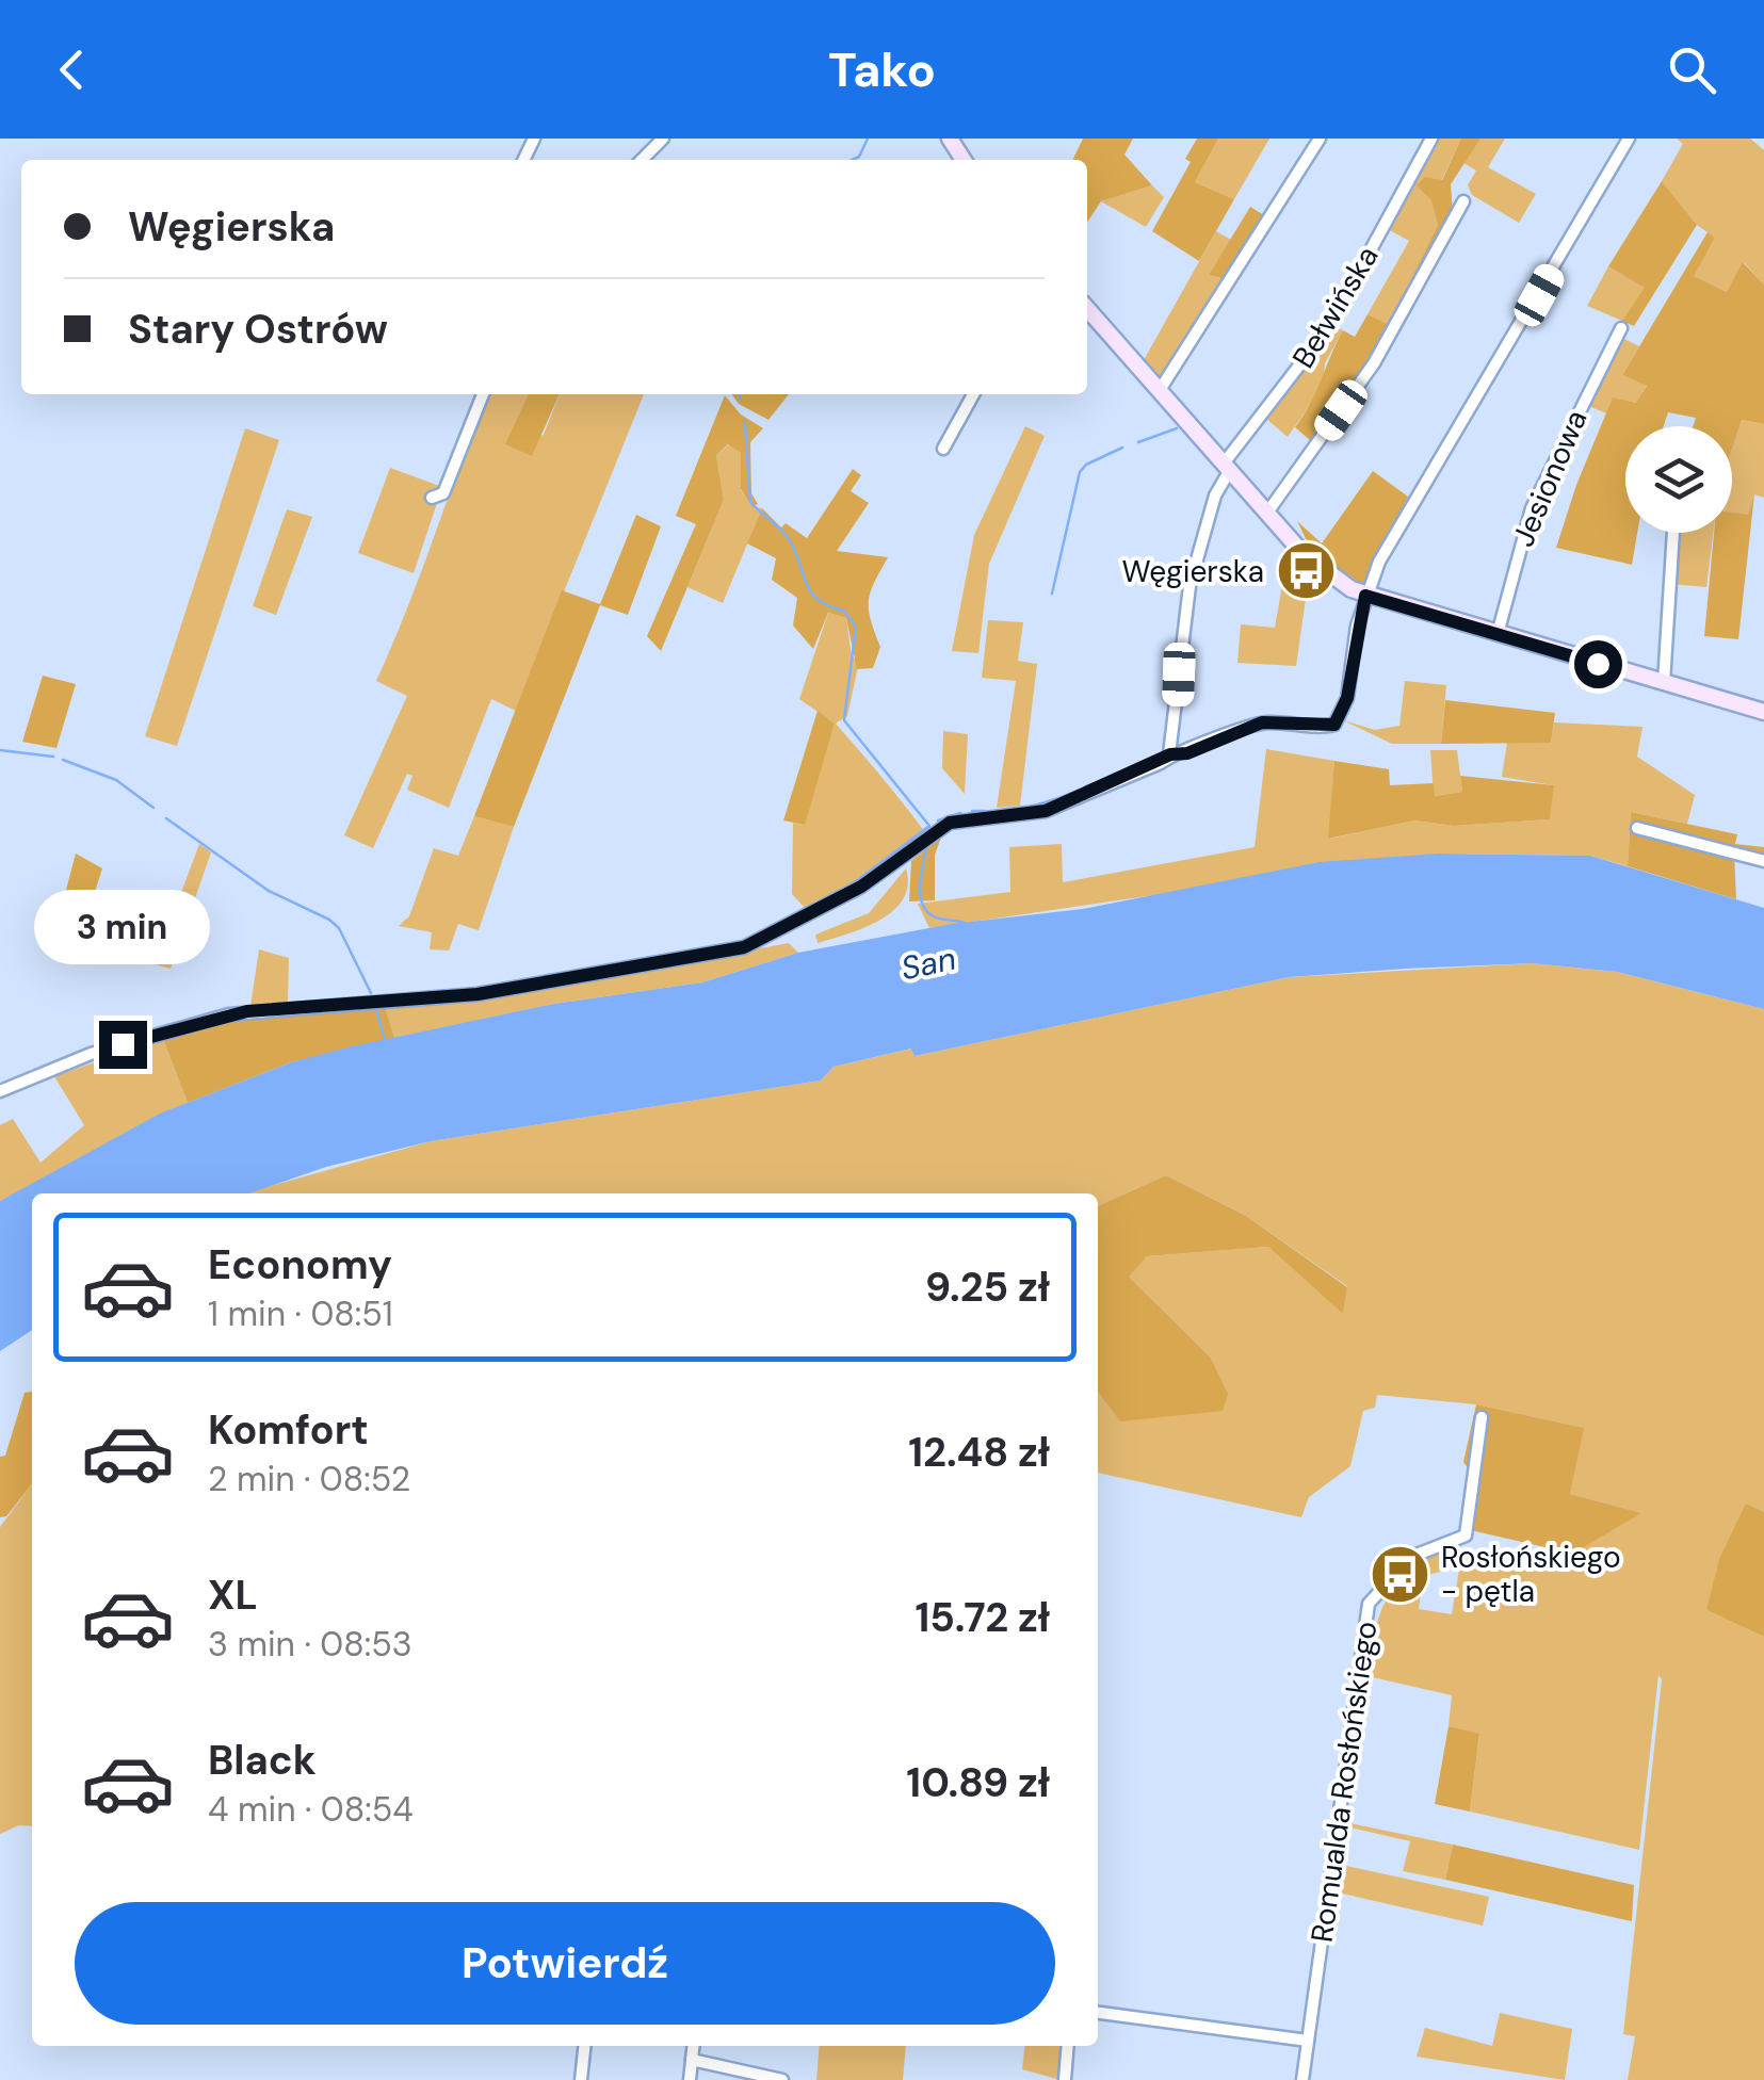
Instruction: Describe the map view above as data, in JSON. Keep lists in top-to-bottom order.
{
  "streets": {
    "street": ["Bełwińska", "Jesionowa", "Romualda Rosłońskiego"]
  },
  "water": ["San"],
  "places": {
    "bus stop": ["Węgierska", "Rosłońskiego - pętla"]
  },
  "page": {
    "header": "Tako",
    "banner": ["Węgierska", "Stary Ostrów"],
    "bubble": "3 min",
    "list": [
      {
        "name": "Economy",
        "note": "1 min · 08:51",
        "value": "9.25 zł"
      },
      {
        "name": "Komfort",
        "note": "2 min · 08:52",
        "value": "12.48 zł"
      },
      {
        "name": "XL",
        "note": "3 min · 08:53",
        "value": "15.72 zł"
      },
      {
        "name": "Black",
        "note": "4 min · 08:54",
        "value": "10.89 zł"
      }
    ],
    "buttons": "Potwierdź"
  }
}
